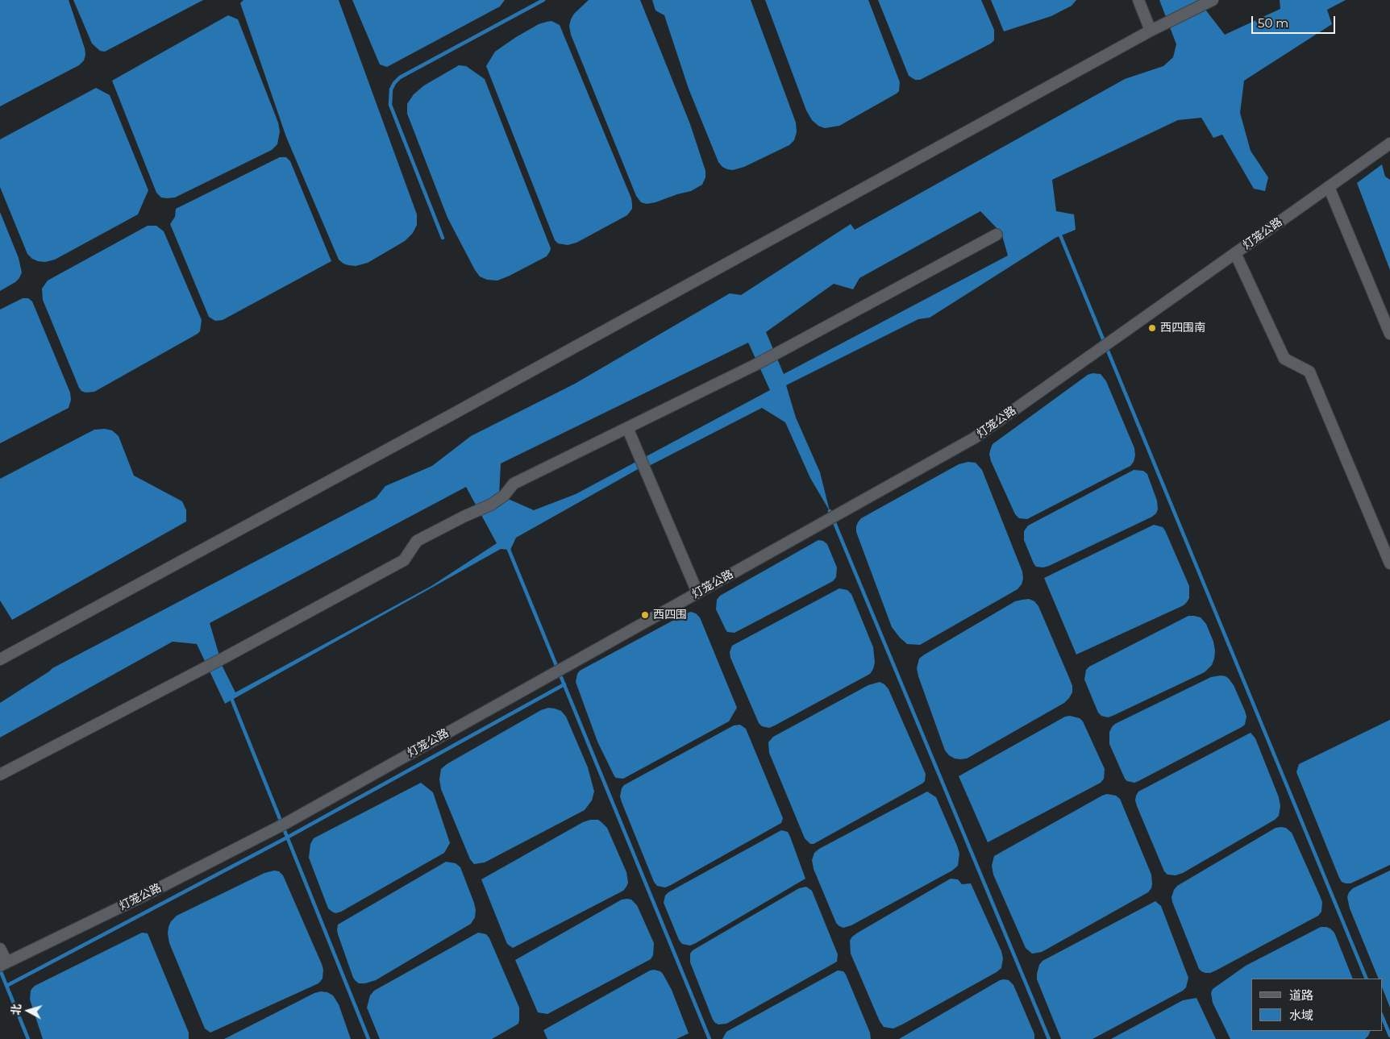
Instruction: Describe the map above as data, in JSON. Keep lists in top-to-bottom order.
{
  "streets": {
    "street": ["灯笼公路"]
  },
  "places": ["西四围南", "西四围"],
  "legend": ["道路", "水域"],
  "scale_bar": "50 m",
  "north": "left"
}
